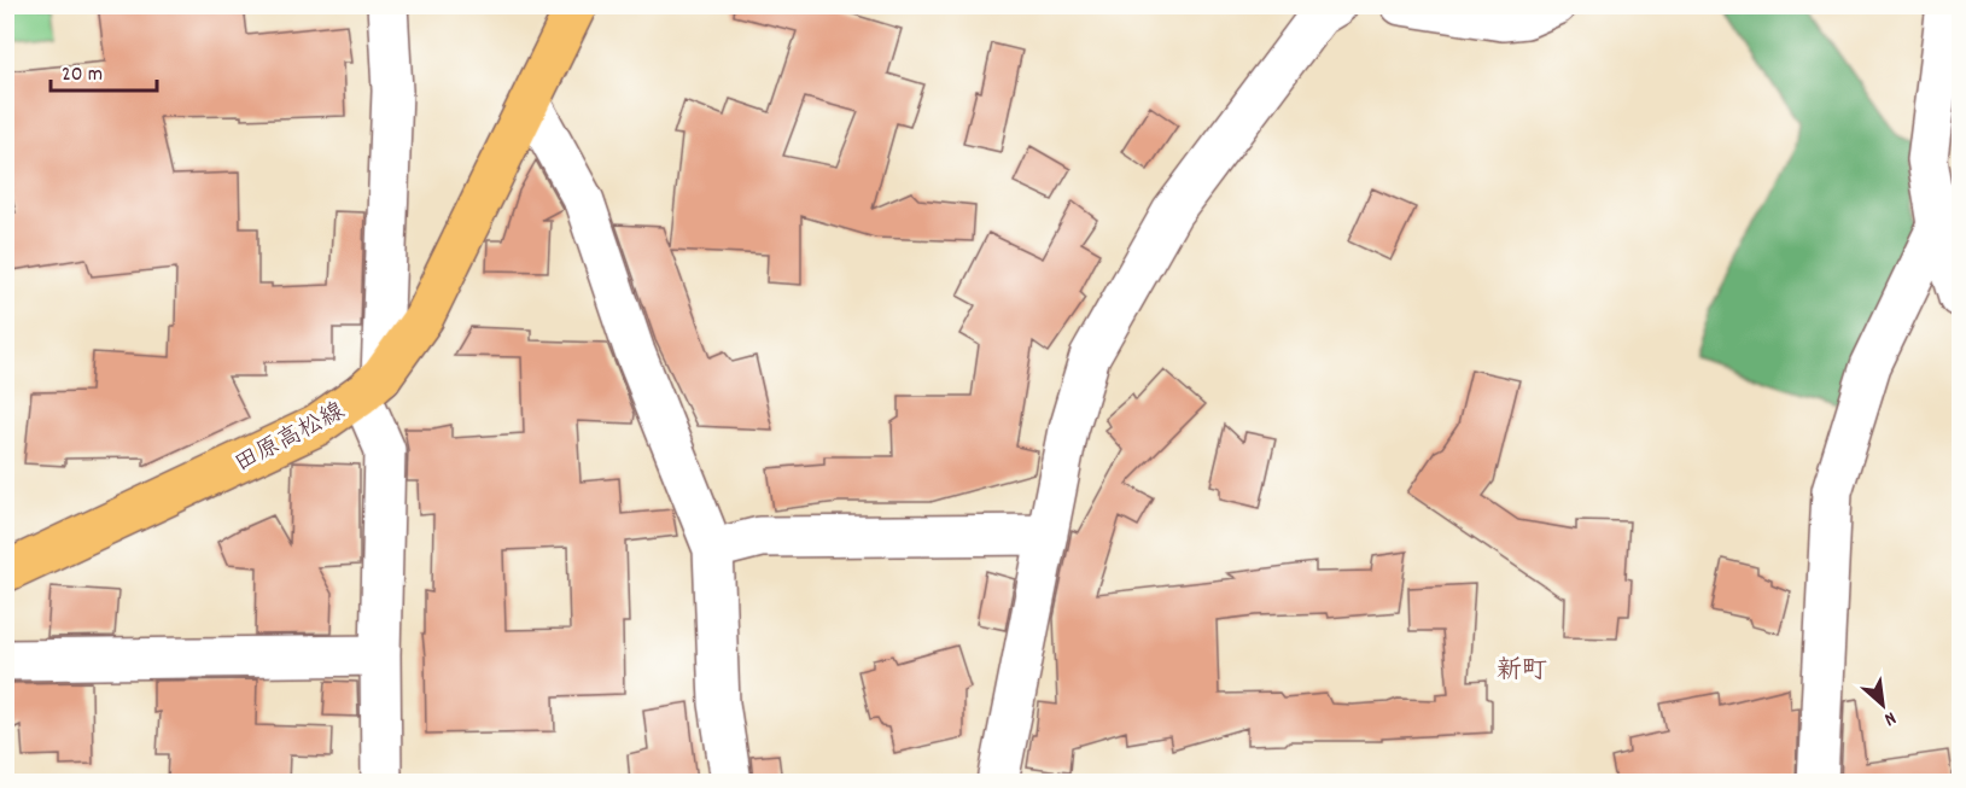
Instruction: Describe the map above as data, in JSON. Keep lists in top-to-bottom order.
{
  "streets": {
    "main road": ["田原高松線"]
  },
  "districts": ["新町"],
  "scale_bar": "20 m",
  "north": "bottom right"
}
